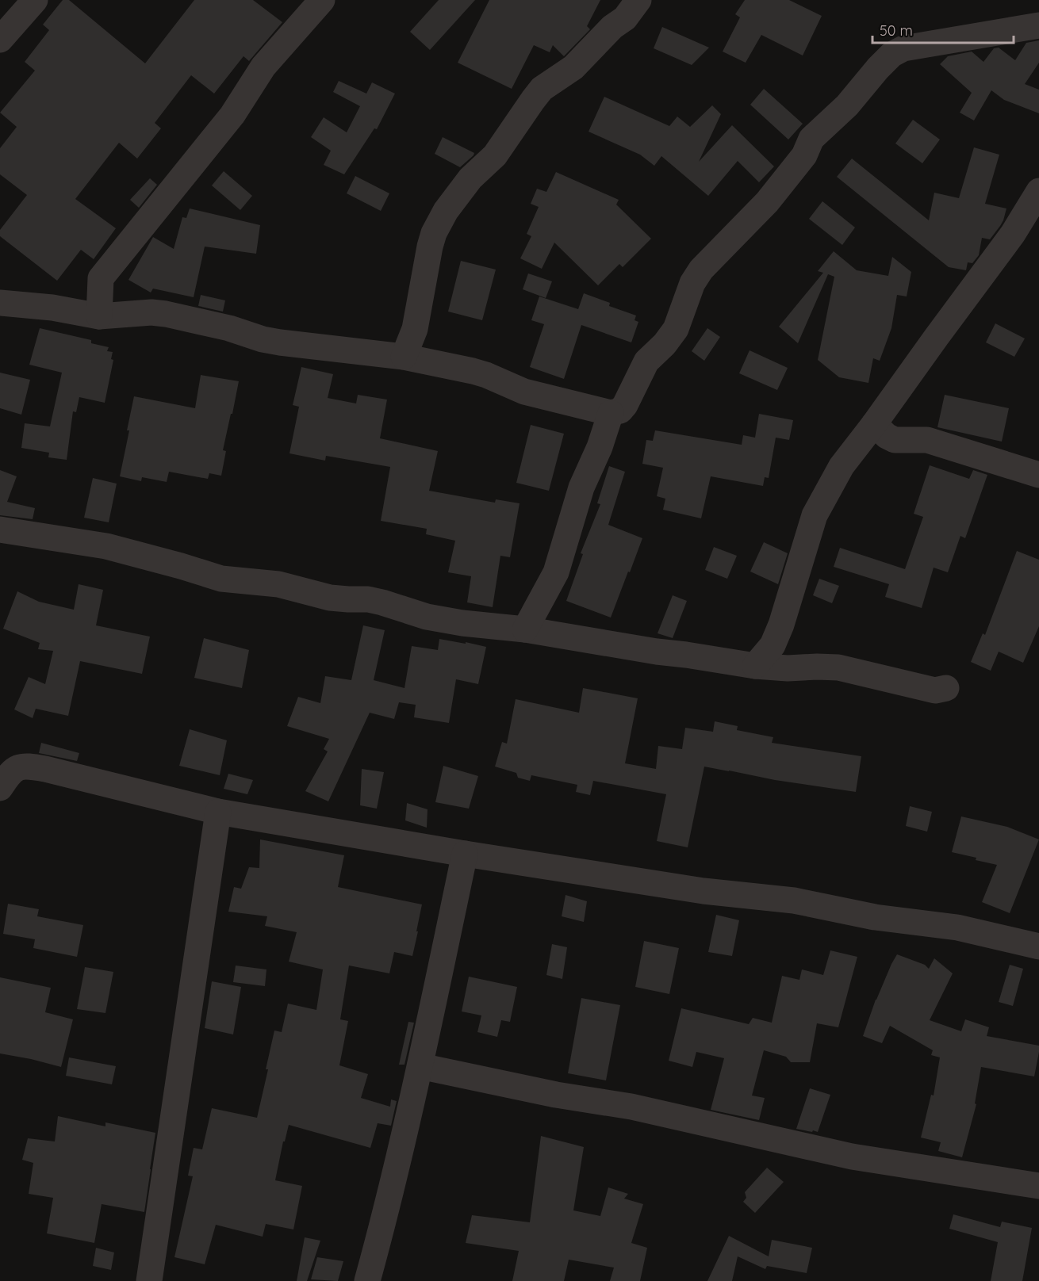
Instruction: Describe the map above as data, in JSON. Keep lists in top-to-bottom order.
{
  "scale_bar": "50 m"
}
